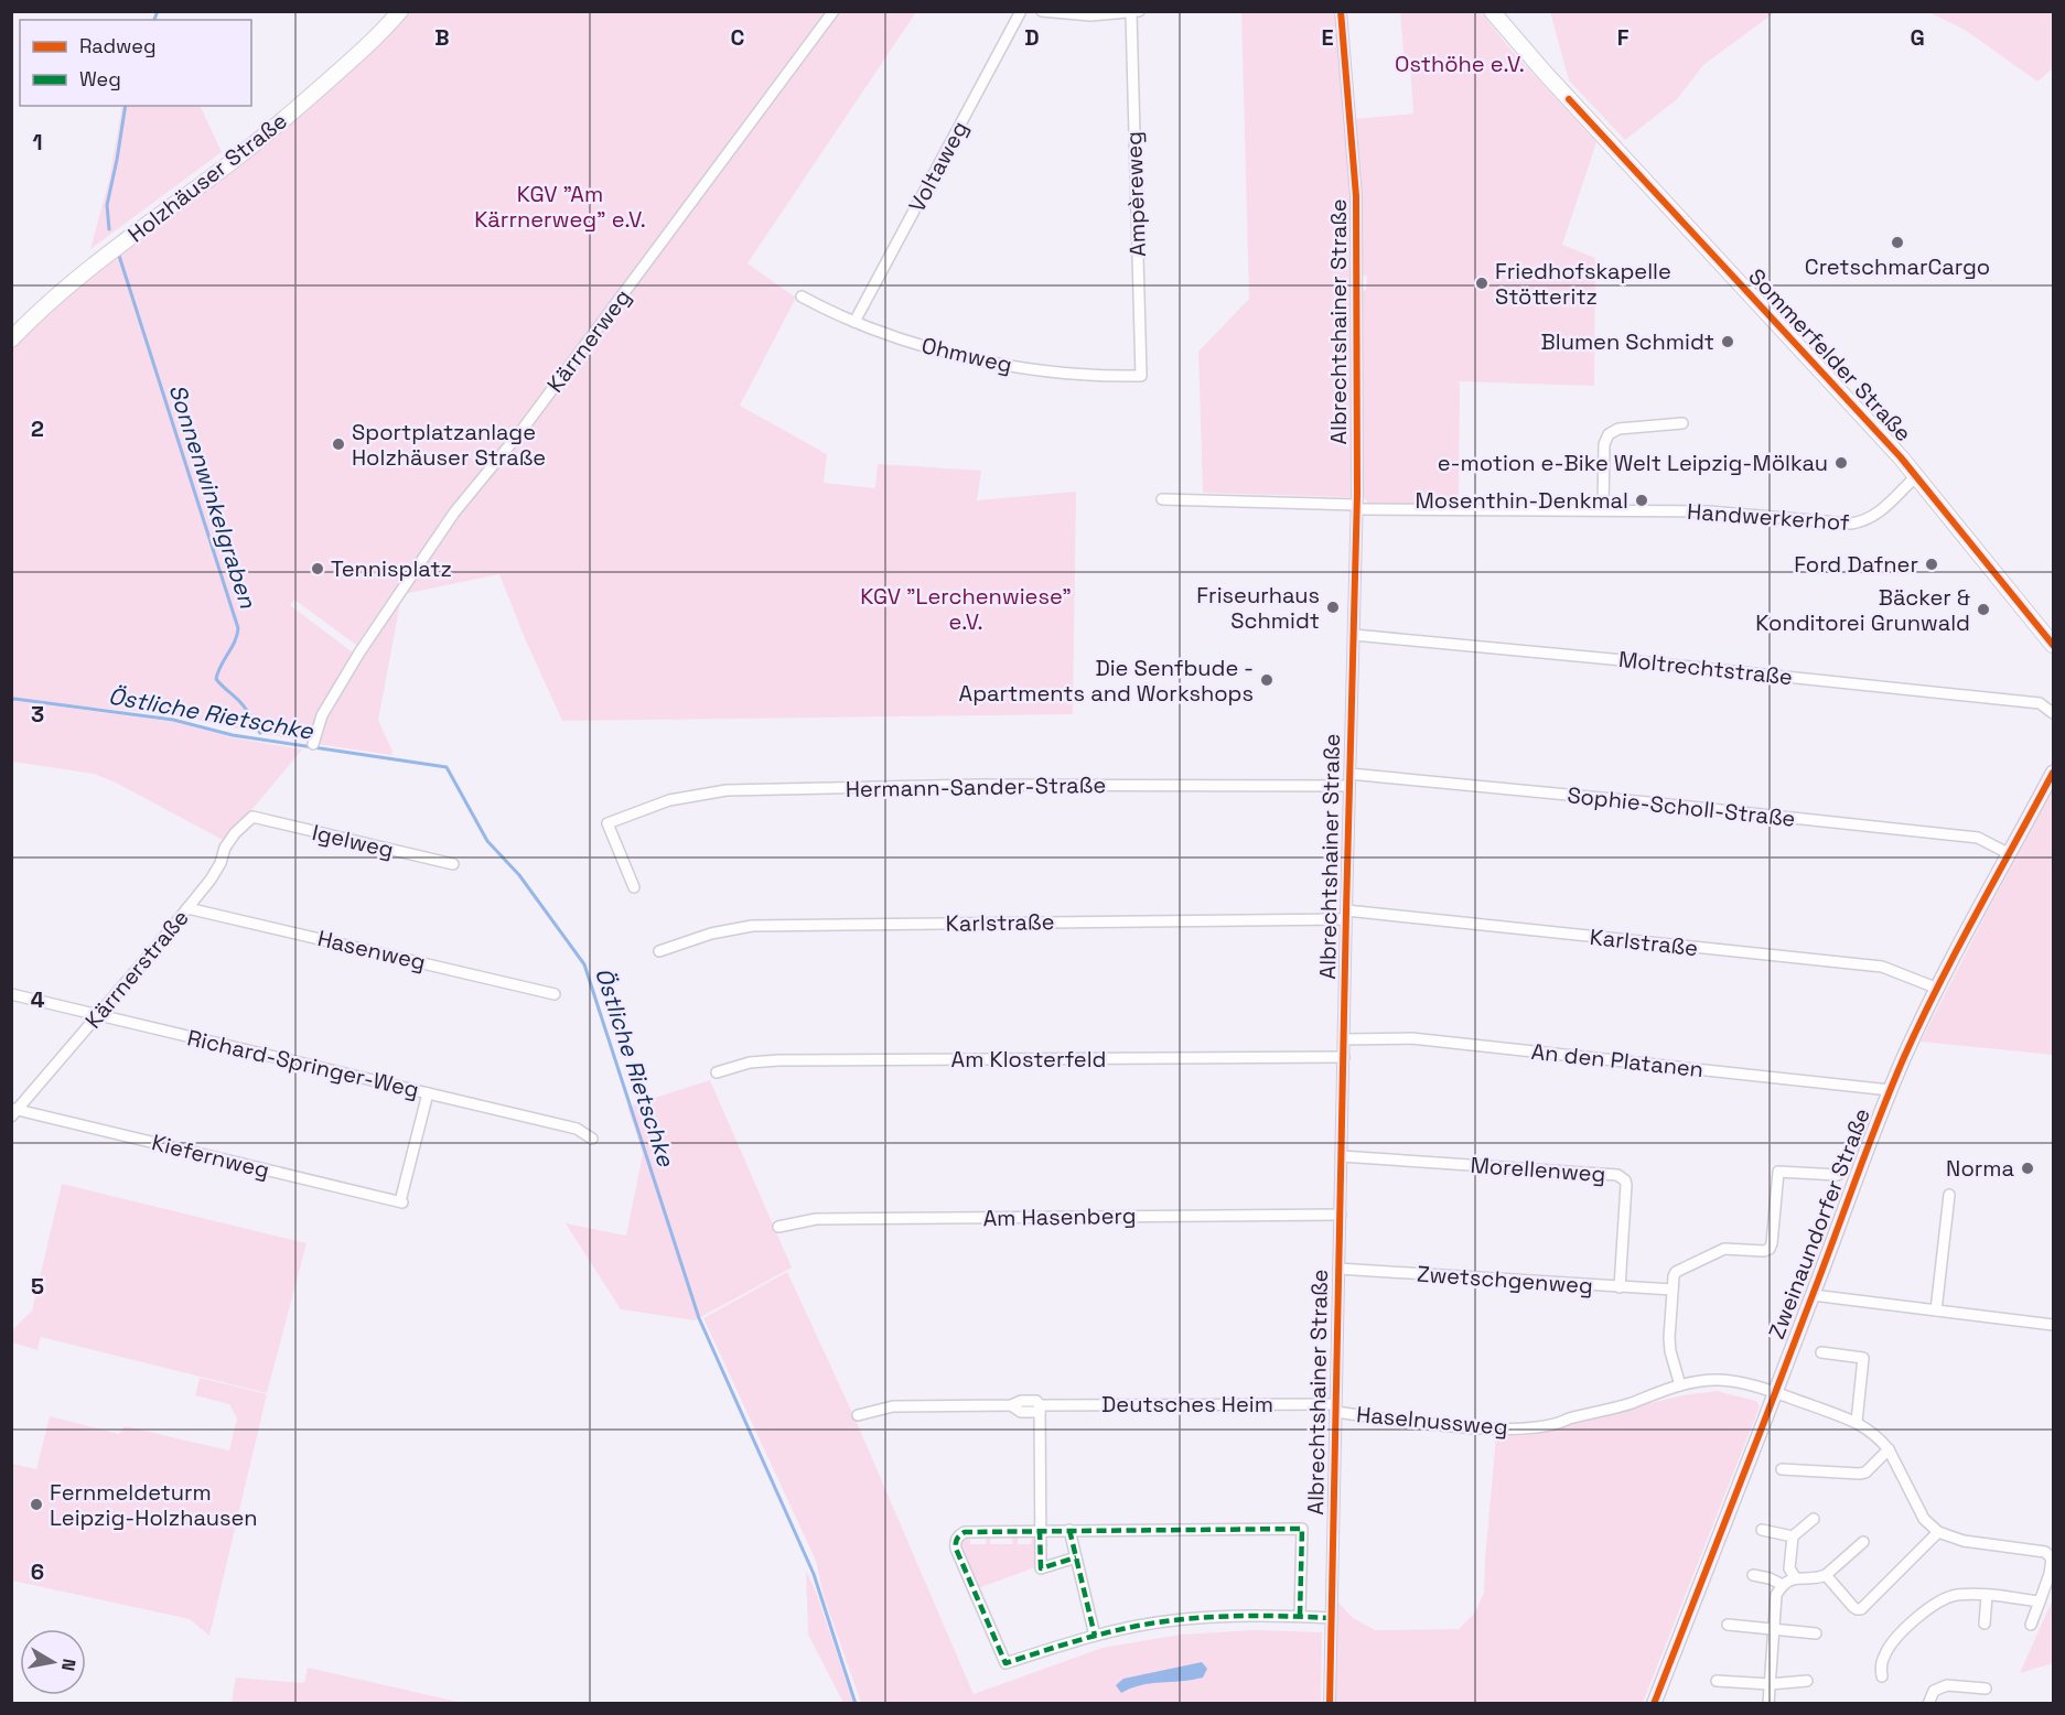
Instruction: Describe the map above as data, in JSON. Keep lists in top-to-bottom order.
{
  "streets": {
    "main road": ["Holzhäuser Straße", "Sommerfelder Straße"],
    "street": [
      "Voltaweg",
      "Ampèreweg",
      "Albrechtshainer Straße",
      "Kärrnerweg",
      "Ohmweg",
      "Handwerkerhof",
      "Moltrechtstraße",
      "Hermann-Sander-Straße",
      "Sophie-Scholl-Straße",
      "Igelweg",
      "Karlstraße",
      "Hasenweg",
      "Kärrnerstraße",
      "Am Klosterfeld",
      "An den Platanen",
      "Richard-Springer-Weg",
      "Kiefernweg",
      "Morellenweg",
      "Am Hasenberg",
      "Zweinaundorfer Straße",
      "Zwetschgenweg",
      "Deutsches Heim",
      "Haselnussweg"
    ]
  },
  "crossings": [
    ["Voltaweg", "Ohmweg"],
    ["Ampèreweg", "Ohmweg"],
    ["Albrechtshainer Straße", "Handwerkerhof"],
    ["Albrechtshainer Straße", "Moltrechtstraße"],
    ["Albrechtshainer Straße", "Hermann-Sander-Straße"],
    ["Albrechtshainer Straße", "Sophie-Scholl-Straße"],
    ["Albrechtshainer Straße", "Karlstraße"],
    ["Albrechtshainer Straße", "Am Klosterfeld"],
    ["Albrechtshainer Straße", "An den Platanen"],
    ["Albrechtshainer Straße", "Morellenweg"],
    ["Albrechtshainer Straße", "Am Hasenberg"],
    ["Albrechtshainer Straße", "Zwetschgenweg"],
    ["Albrechtshainer Straße", "Deutsches Heim"],
    ["Albrechtshainer Straße", "Haselnussweg"],
    ["Sommerfelder Straße", "Handwerkerhof"],
    ["Sophie-Scholl-Straße", "Zweinaundorfer Straße"],
    ["Igelweg", "Kärrnerstraße"],
    ["Karlstraße", "Zweinaundorfer Straße"],
    ["Hasenweg", "Kärrnerstraße"],
    ["Kärrnerstraße", "Richard-Springer-Weg"],
    ["Kärrnerstraße", "Kiefernweg"],
    ["An den Platanen", "Zweinaundorfer Straße"],
    ["Richard-Springer-Weg", "Kiefernweg"],
    ["Morellenweg", "Zwetschgenweg"],
    ["Zweinaundorfer Straße", "Haselnussweg"],
    ["Deutsches Heim", "Haselnussweg"]
  ],
  "water": ["Sonnenwinkelgraben", "Östliche Rietschke"],
  "parks": ["Osthöhe e.V.", "KGV \"Am Kärrnerweg\" e.V.", "KGV \"Lerchenwiese\" e.V."],
  "places": [
    "CretschmarCargo",
    "Friedhofskapelle Stötteritz",
    "Blumen Schmidt",
    "Sportplatzanlage Holzhäuser Straße",
    "e-motion e-Bike Welt Leipzig-Mölkau",
    "Mosenthin-Denkmal",
    "Ford Dafner",
    "Tennisplatz",
    "Friseurhaus Schmidt",
    "Bäcker & Konditorei Grunwald",
    "Die Senfbude - Apartments and Workshops",
    "Norma",
    "Fernmeldeturm Leipzig-Holzhausen"
  ],
  "legend": ["Radweg", "Weg"],
  "north": "right",
  "grid": {
    "columns": [
      "B",
      "C",
      "D",
      "E",
      "F",
      "G"
    ],
    "rows": [
      "1",
      "2",
      "3",
      "4",
      "5",
      "6"
    ]
  }
}
